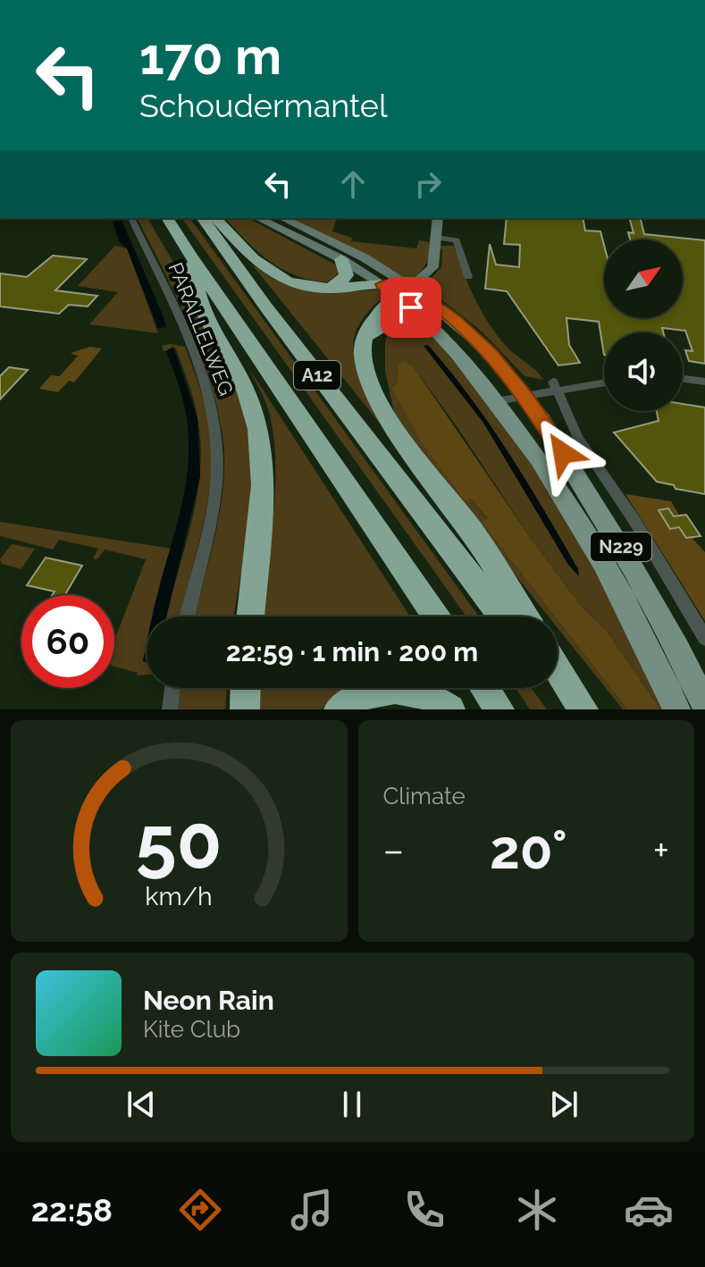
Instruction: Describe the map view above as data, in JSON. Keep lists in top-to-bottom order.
{
  "streets": {
    "highway": ["A12"],
    "main road": ["N229"],
    "street": ["PARALLELWEG"]
  },
  "north": "top right",
  "page": {
    "turn": ["170 m", "Schoudermantel"],
    "limit": "60",
    "trip": "22:59 · 1 min · 200 m",
    "tile": "Climate",
    "heat": ["−", "20°", "+"],
    "song": ["Neon Rain", "Kite Club"],
    "tabs": "22:58",
    "gauge": ["50", "km/h"]
  }
}
